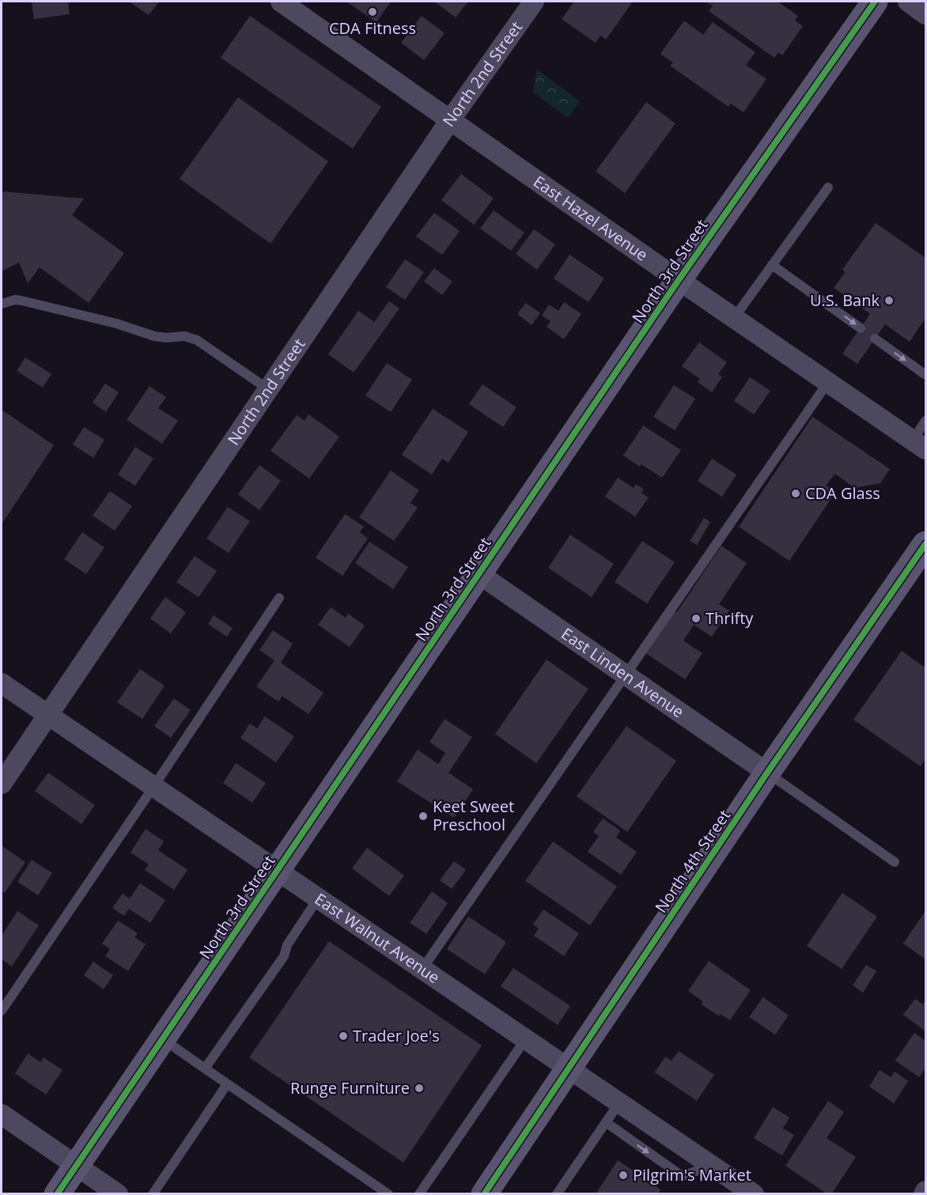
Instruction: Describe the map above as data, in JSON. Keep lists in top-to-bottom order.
{
  "streets": {
    "main road": ["North 3rd Street", "North 4th Street"],
    "street": [
      "North 2nd Street",
      "East Hazel Avenue",
      "East Linden Avenue",
      "East Walnut Avenue"
    ]
  },
  "crossings": [
    ["North 2nd Street", "East Hazel Avenue"],
    ["North 2nd Street", "East Walnut Avenue"],
    ["East Hazel Avenue", "North 3rd Street"],
    ["North 3rd Street", "East Linden Avenue"],
    ["North 3rd Street", "East Walnut Avenue"],
    ["East Linden Avenue", "North 4th Street"],
    ["North 4th Street", "East Walnut Avenue"]
  ],
  "places": [
    "CDA Fitness",
    "U.S. Bank",
    "CDA Glass",
    "Thrifty",
    "Keet Sweet Preschool",
    "Trader Joe's",
    "Runge Furniture",
    "Pilgrim's Market"
  ]
}
